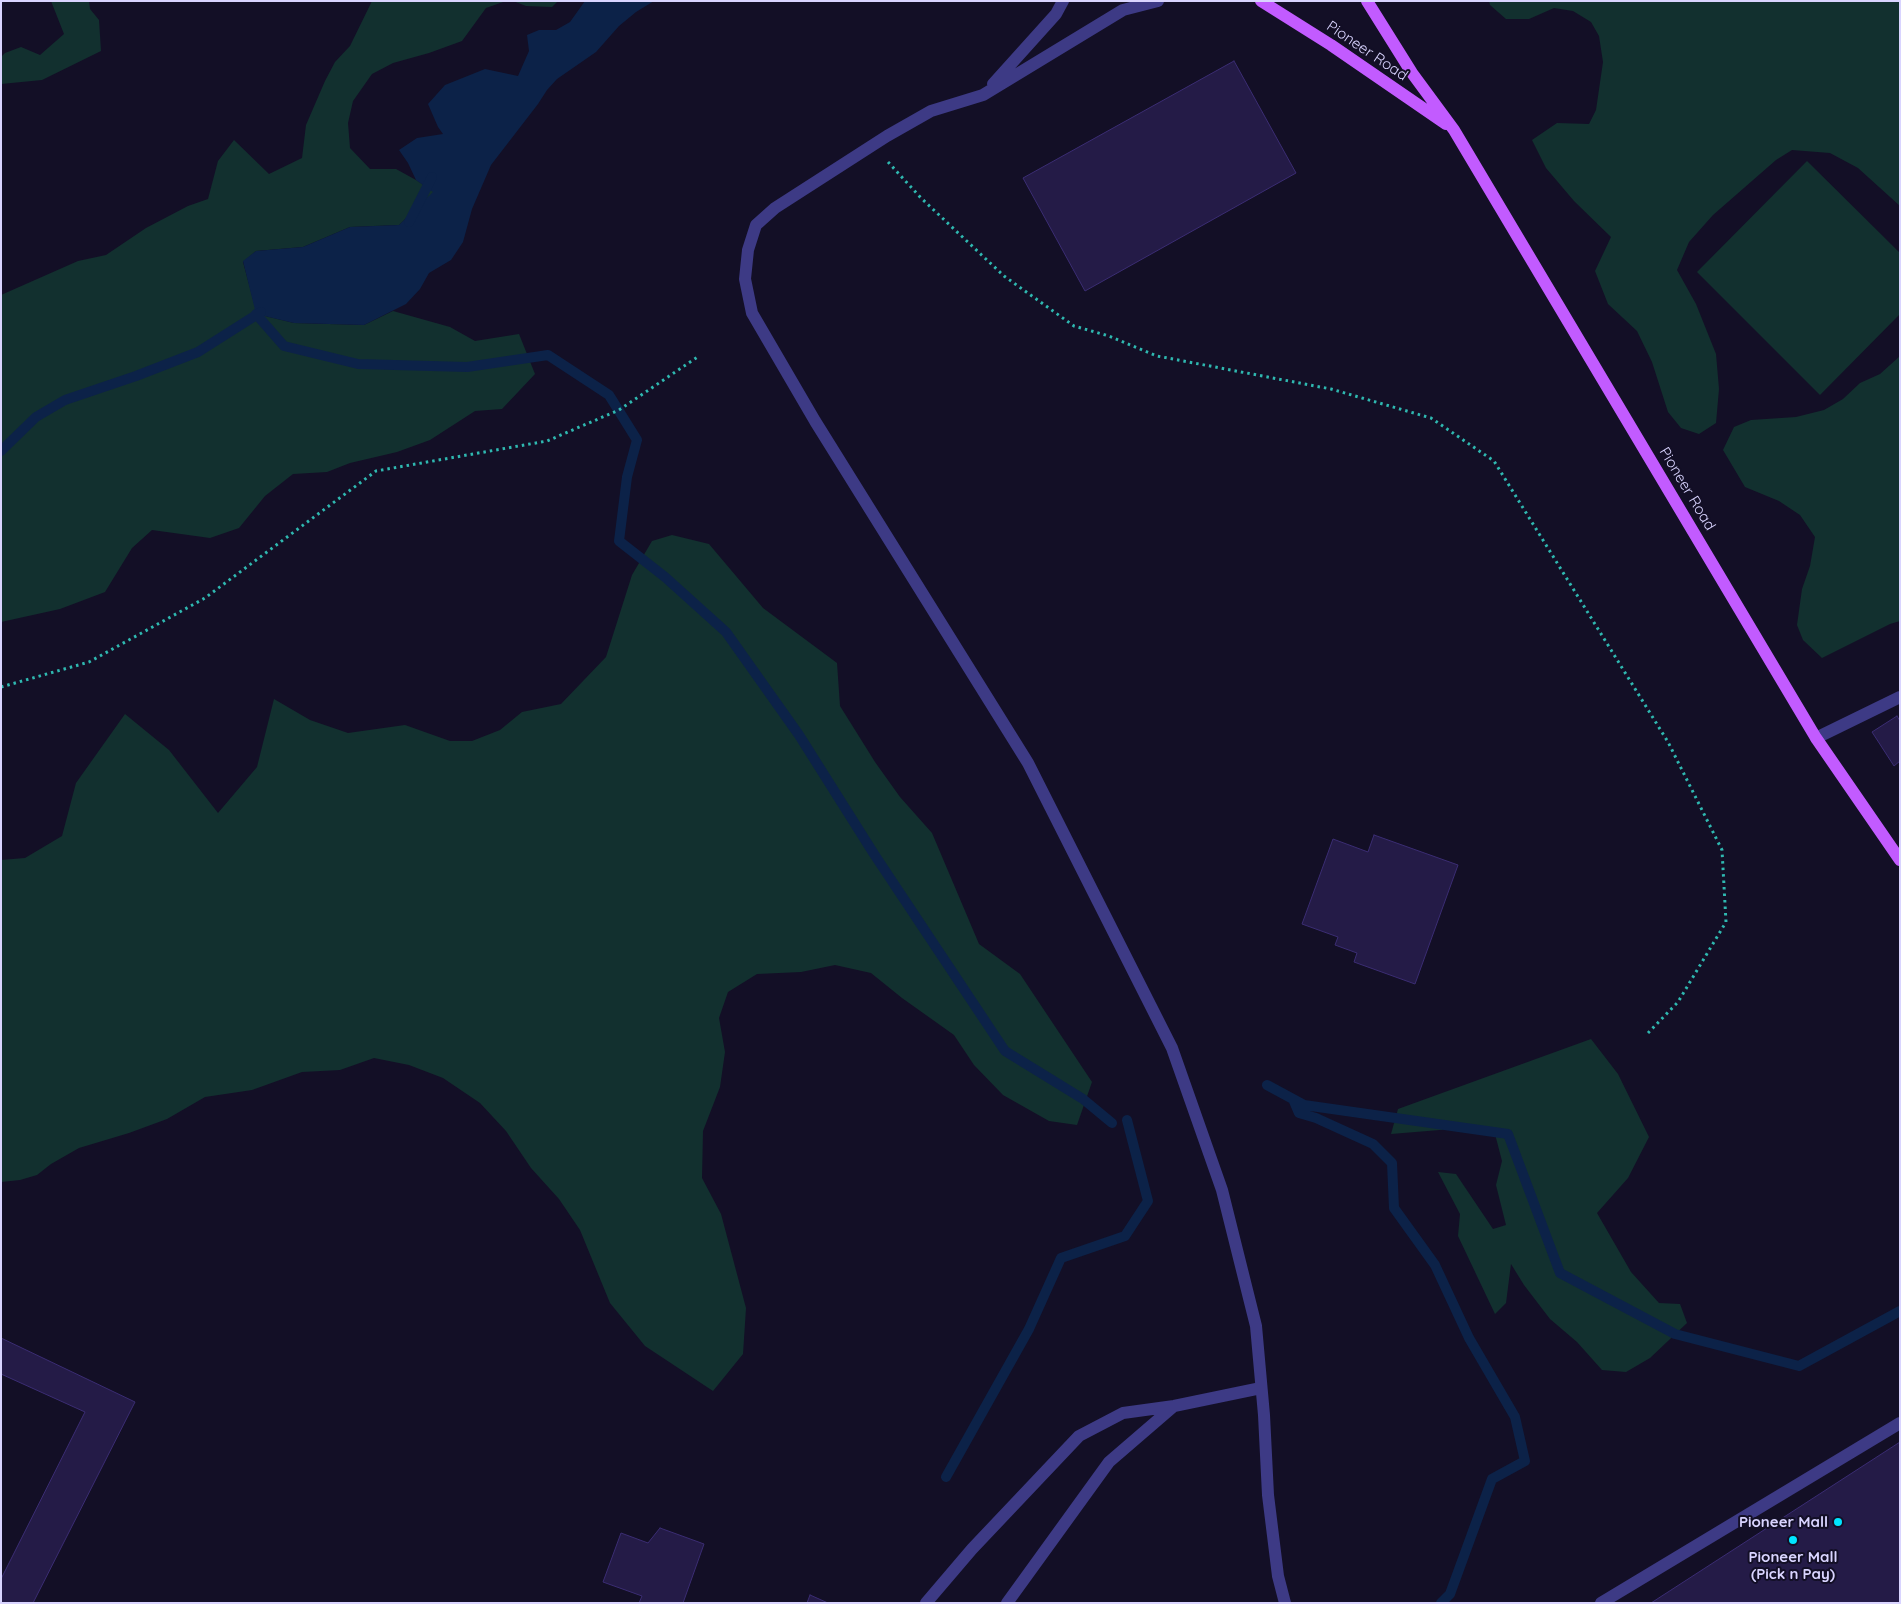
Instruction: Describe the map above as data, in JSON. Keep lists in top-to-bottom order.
{
  "streets": {
    "main road": ["Pioneer Road"]
  },
  "places": ["Pioneer Mall", "Pioneer Mall (Pick n Pay)"]
}
